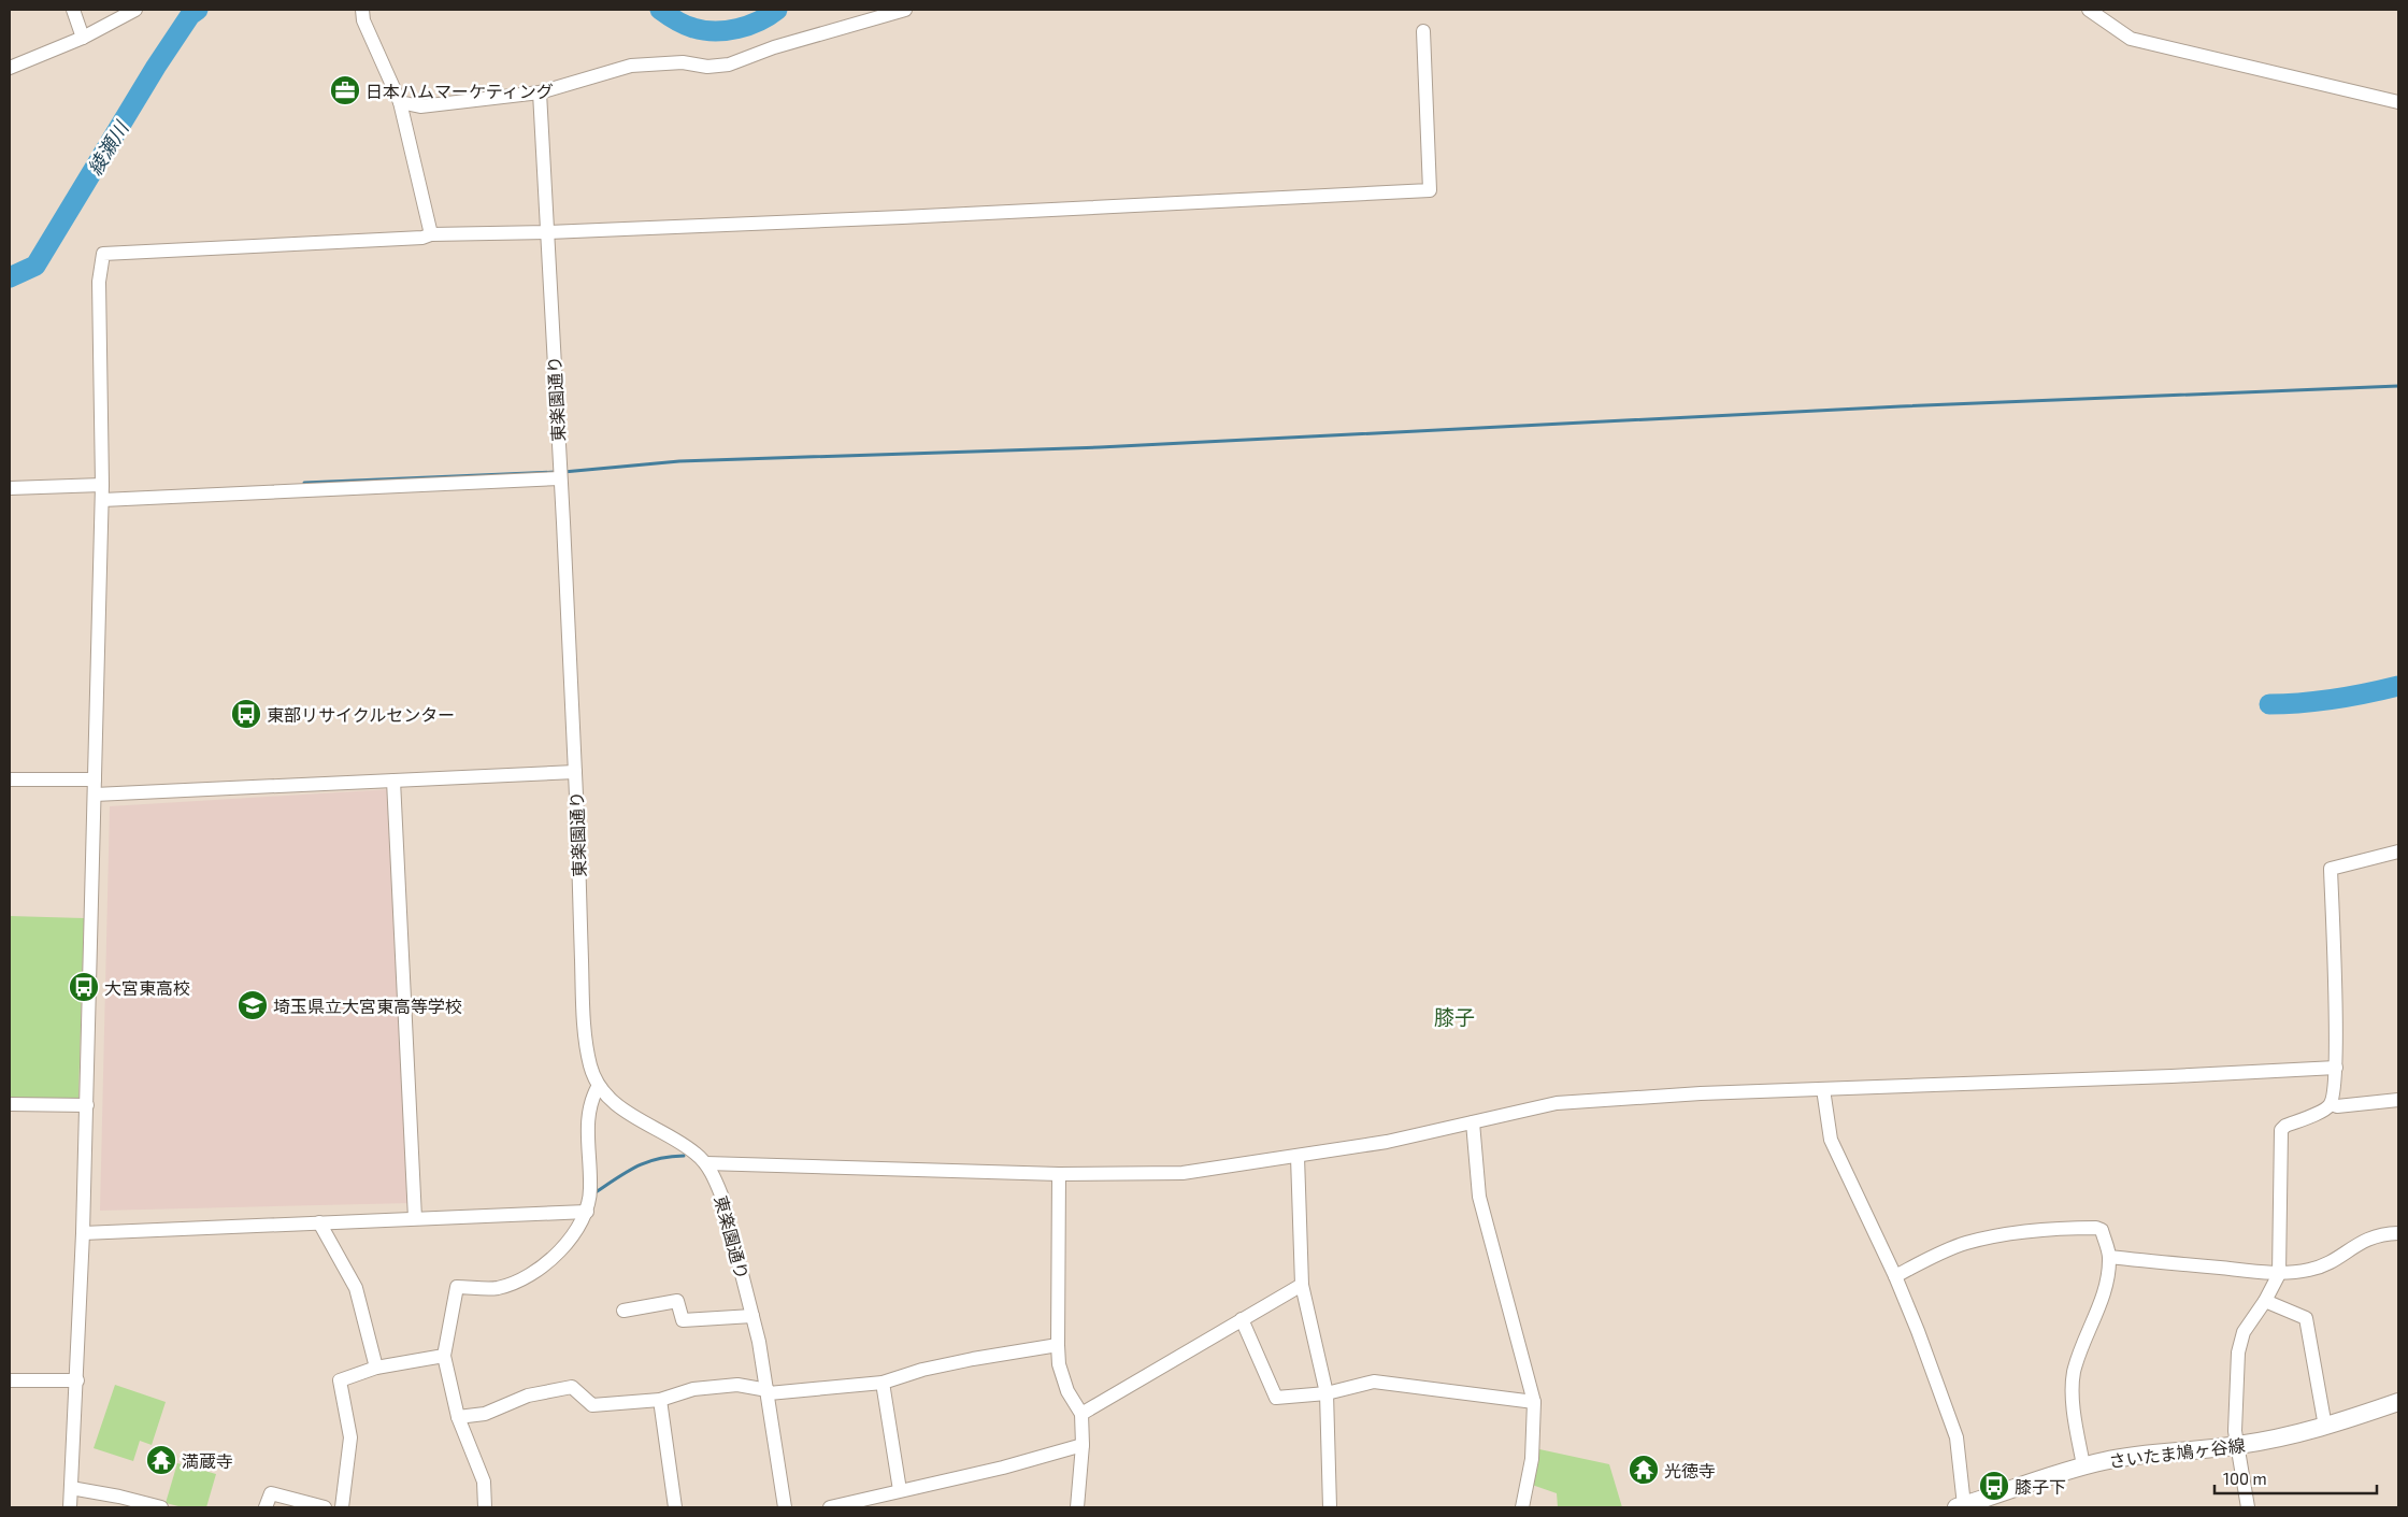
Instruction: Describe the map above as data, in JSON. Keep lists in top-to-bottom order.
{
  "streets": {
    "main road": ["さいたま鳩ヶ谷線"],
    "street": ["東楽園通り"]
  },
  "districts": ["膝子"],
  "water": ["綾瀬川"],
  "places": {
    "office": ["日本ハムマーケティング"],
    "bus stop": ["東部リサイクルセンター", "大宮東高校", "膝子下"],
    "school or university": ["埼玉県立大宮東高等学校"],
    "temple": ["満蔵寺", "光徳寺"]
  },
  "scale_bar": "100 m"
}
